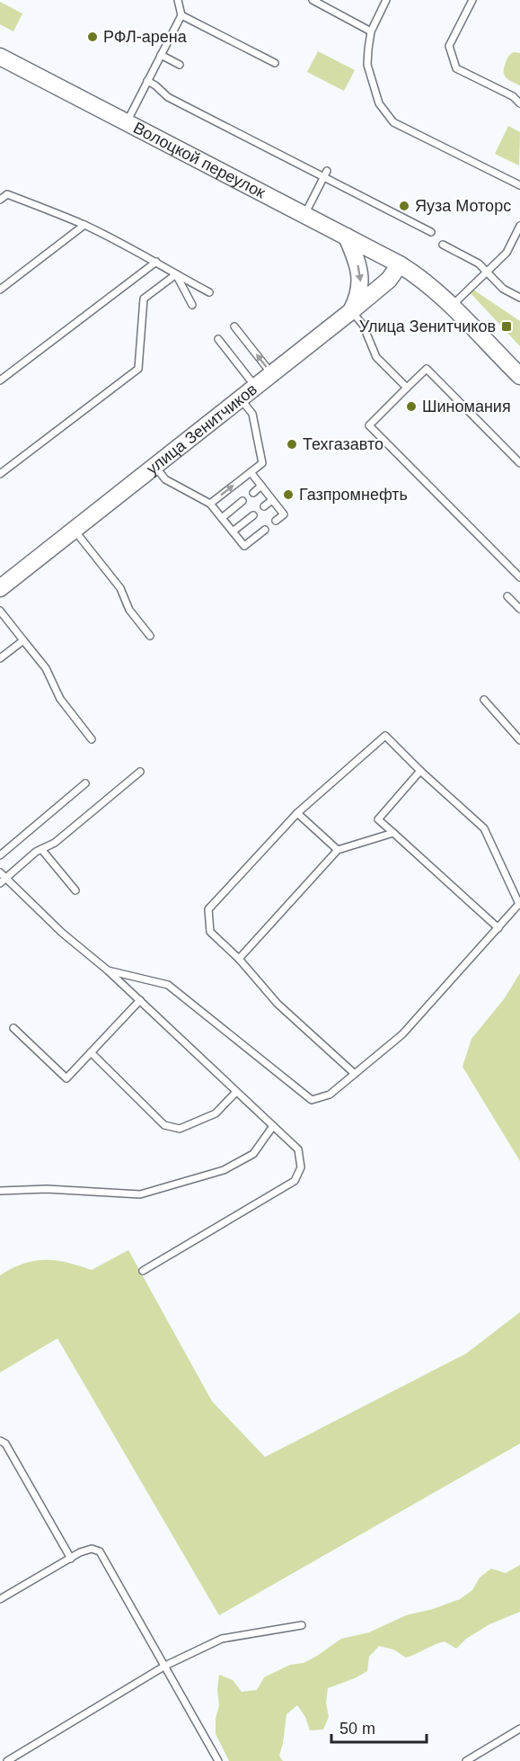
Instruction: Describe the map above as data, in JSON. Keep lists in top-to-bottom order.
{
  "streets": {
    "street": ["Волоцкой переулок", "улица Зенитчиков"]
  },
  "crossings": [
    ["Волоцкой переулок", "улица Зенитчиков"]
  ],
  "places": {
    "other": [
      "РФЛ-арена",
      "Яуза Моторс",
      "Шиномания",
      "Техгазавто",
      "Газпромнефть"
    ],
    "transit": ["Улица Зенитчиков"]
  },
  "scale_bar": "50 m"
}
